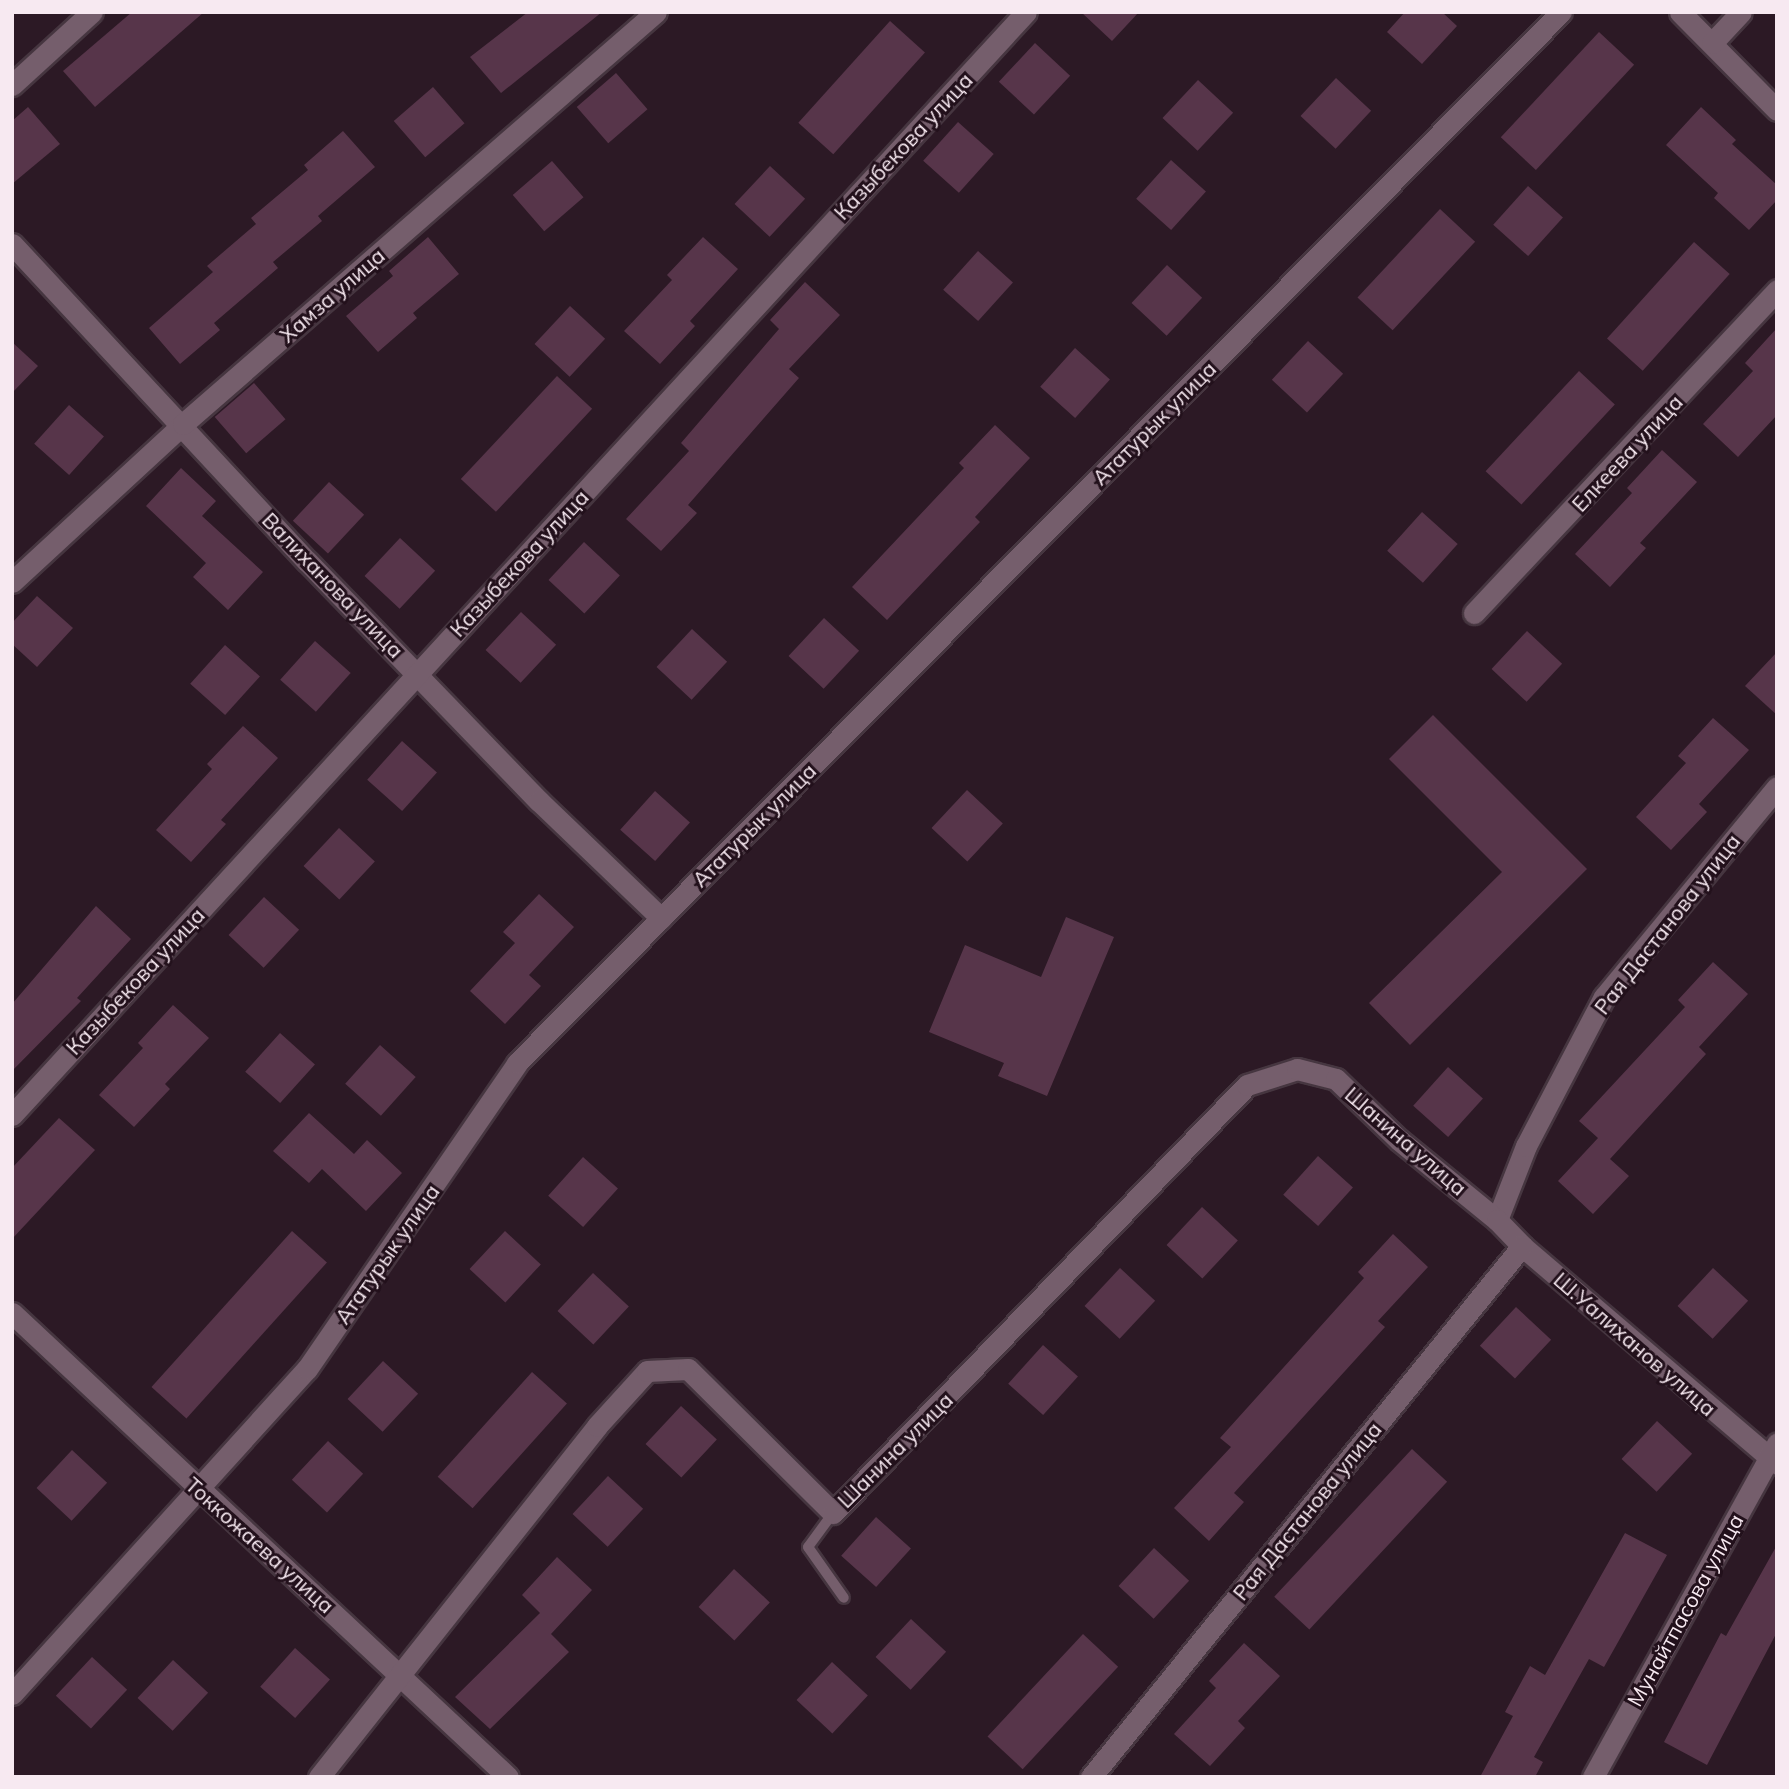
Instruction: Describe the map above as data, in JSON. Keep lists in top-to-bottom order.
{
  "streets": {
    "street": [
      "Казыбекова улица",
      "Хамза улица",
      "Ататурык улица",
      "Елкеева улица",
      "Валиханова улица",
      "Рая Дастанова улица",
      "Шанина улица",
      "Ш.Уалиханов улица",
      "Токкожаева улица",
      "Мунайтпасова улица"
    ]
  },
  "crossings": [
    ["Казыбекова улица", "Валиханова улица"],
    ["Хамза улица", "Валиханова улица"],
    ["Ататурык улица", "Валиханова улица"],
    ["Ататурык улица", "Токкожаева улица"],
    ["Рая Дастанова улица", "Шанина улица"],
    ["Рая Дастанова улица", "Ш.Уалиханов улица"],
    ["Шанина улица", "Ш.Уалиханов улица"],
    ["Шанина улица", "Токкожаева улица"],
    ["Ш.Уалиханов улица", "Мунайтпасова улица"]
  ]
}
